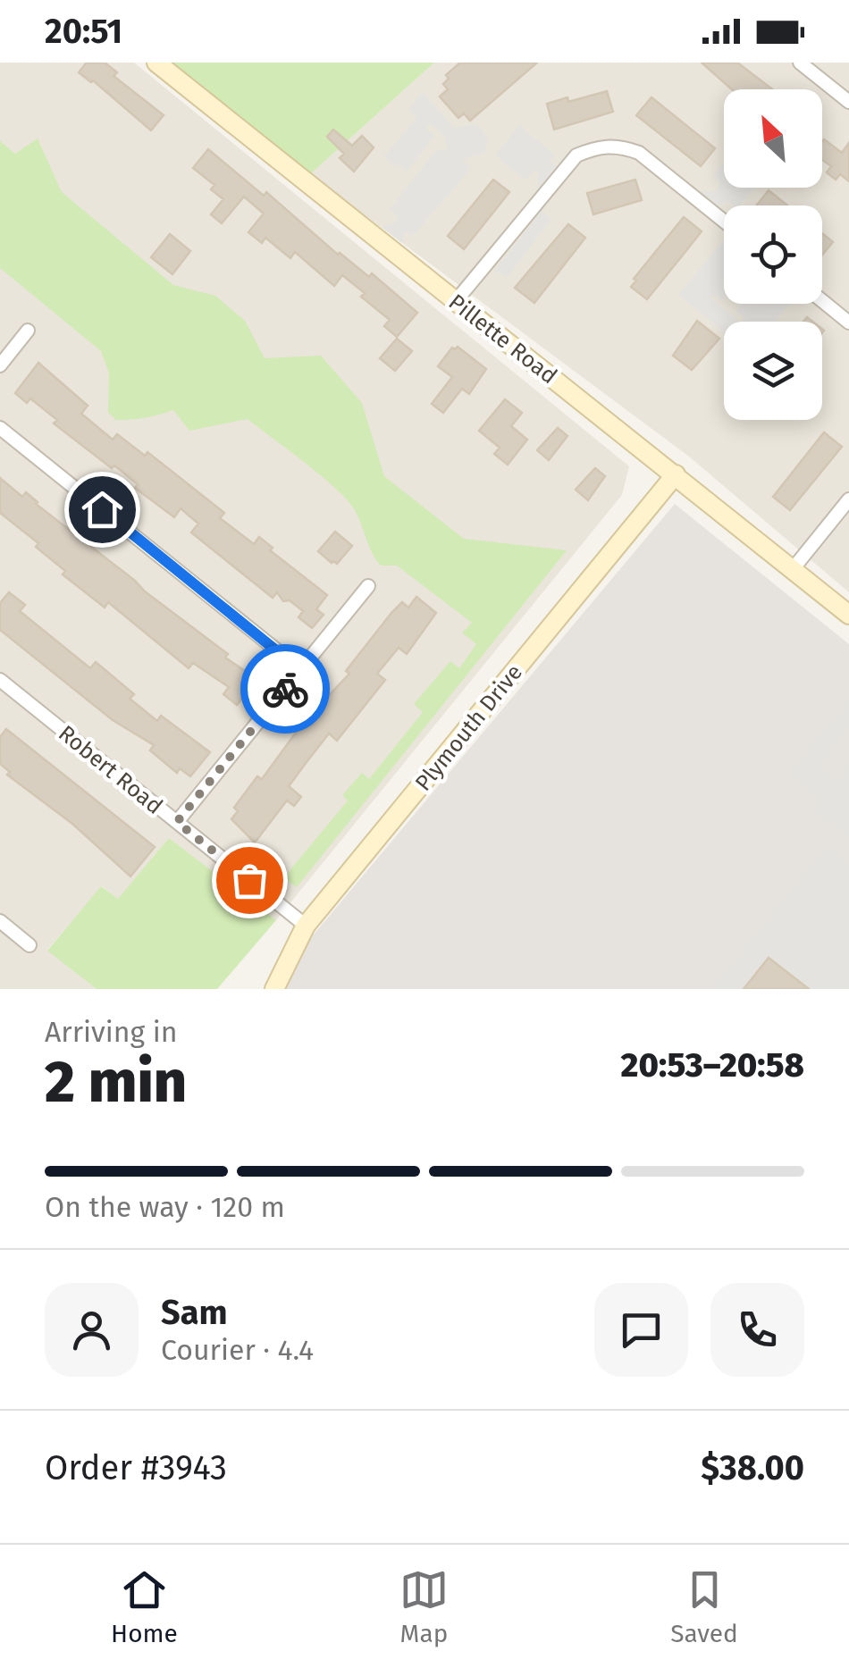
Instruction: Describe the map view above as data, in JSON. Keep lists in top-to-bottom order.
{
  "streets": {
    "street": ["Pillette Road", "Plymouth Drive", "Robert Road"]
  },
  "crossings": [
    ["Pillette Road", "Plymouth Drive"],
    ["Plymouth Drive", "Robert Road"]
  ],
  "north": "top left",
  "page": {
    "status": "20:51",
    "heading": ["2 min", "Arriving in", "20:53–20:58"],
    "panel": [
      "Sam",
      "Courier · 4.4",
      "Order #3943",
      "$38.00"
    ],
    "bar": "On the way · 120 m",
    "tabs": ["Home", "Map", "Saved"]
  }
}
